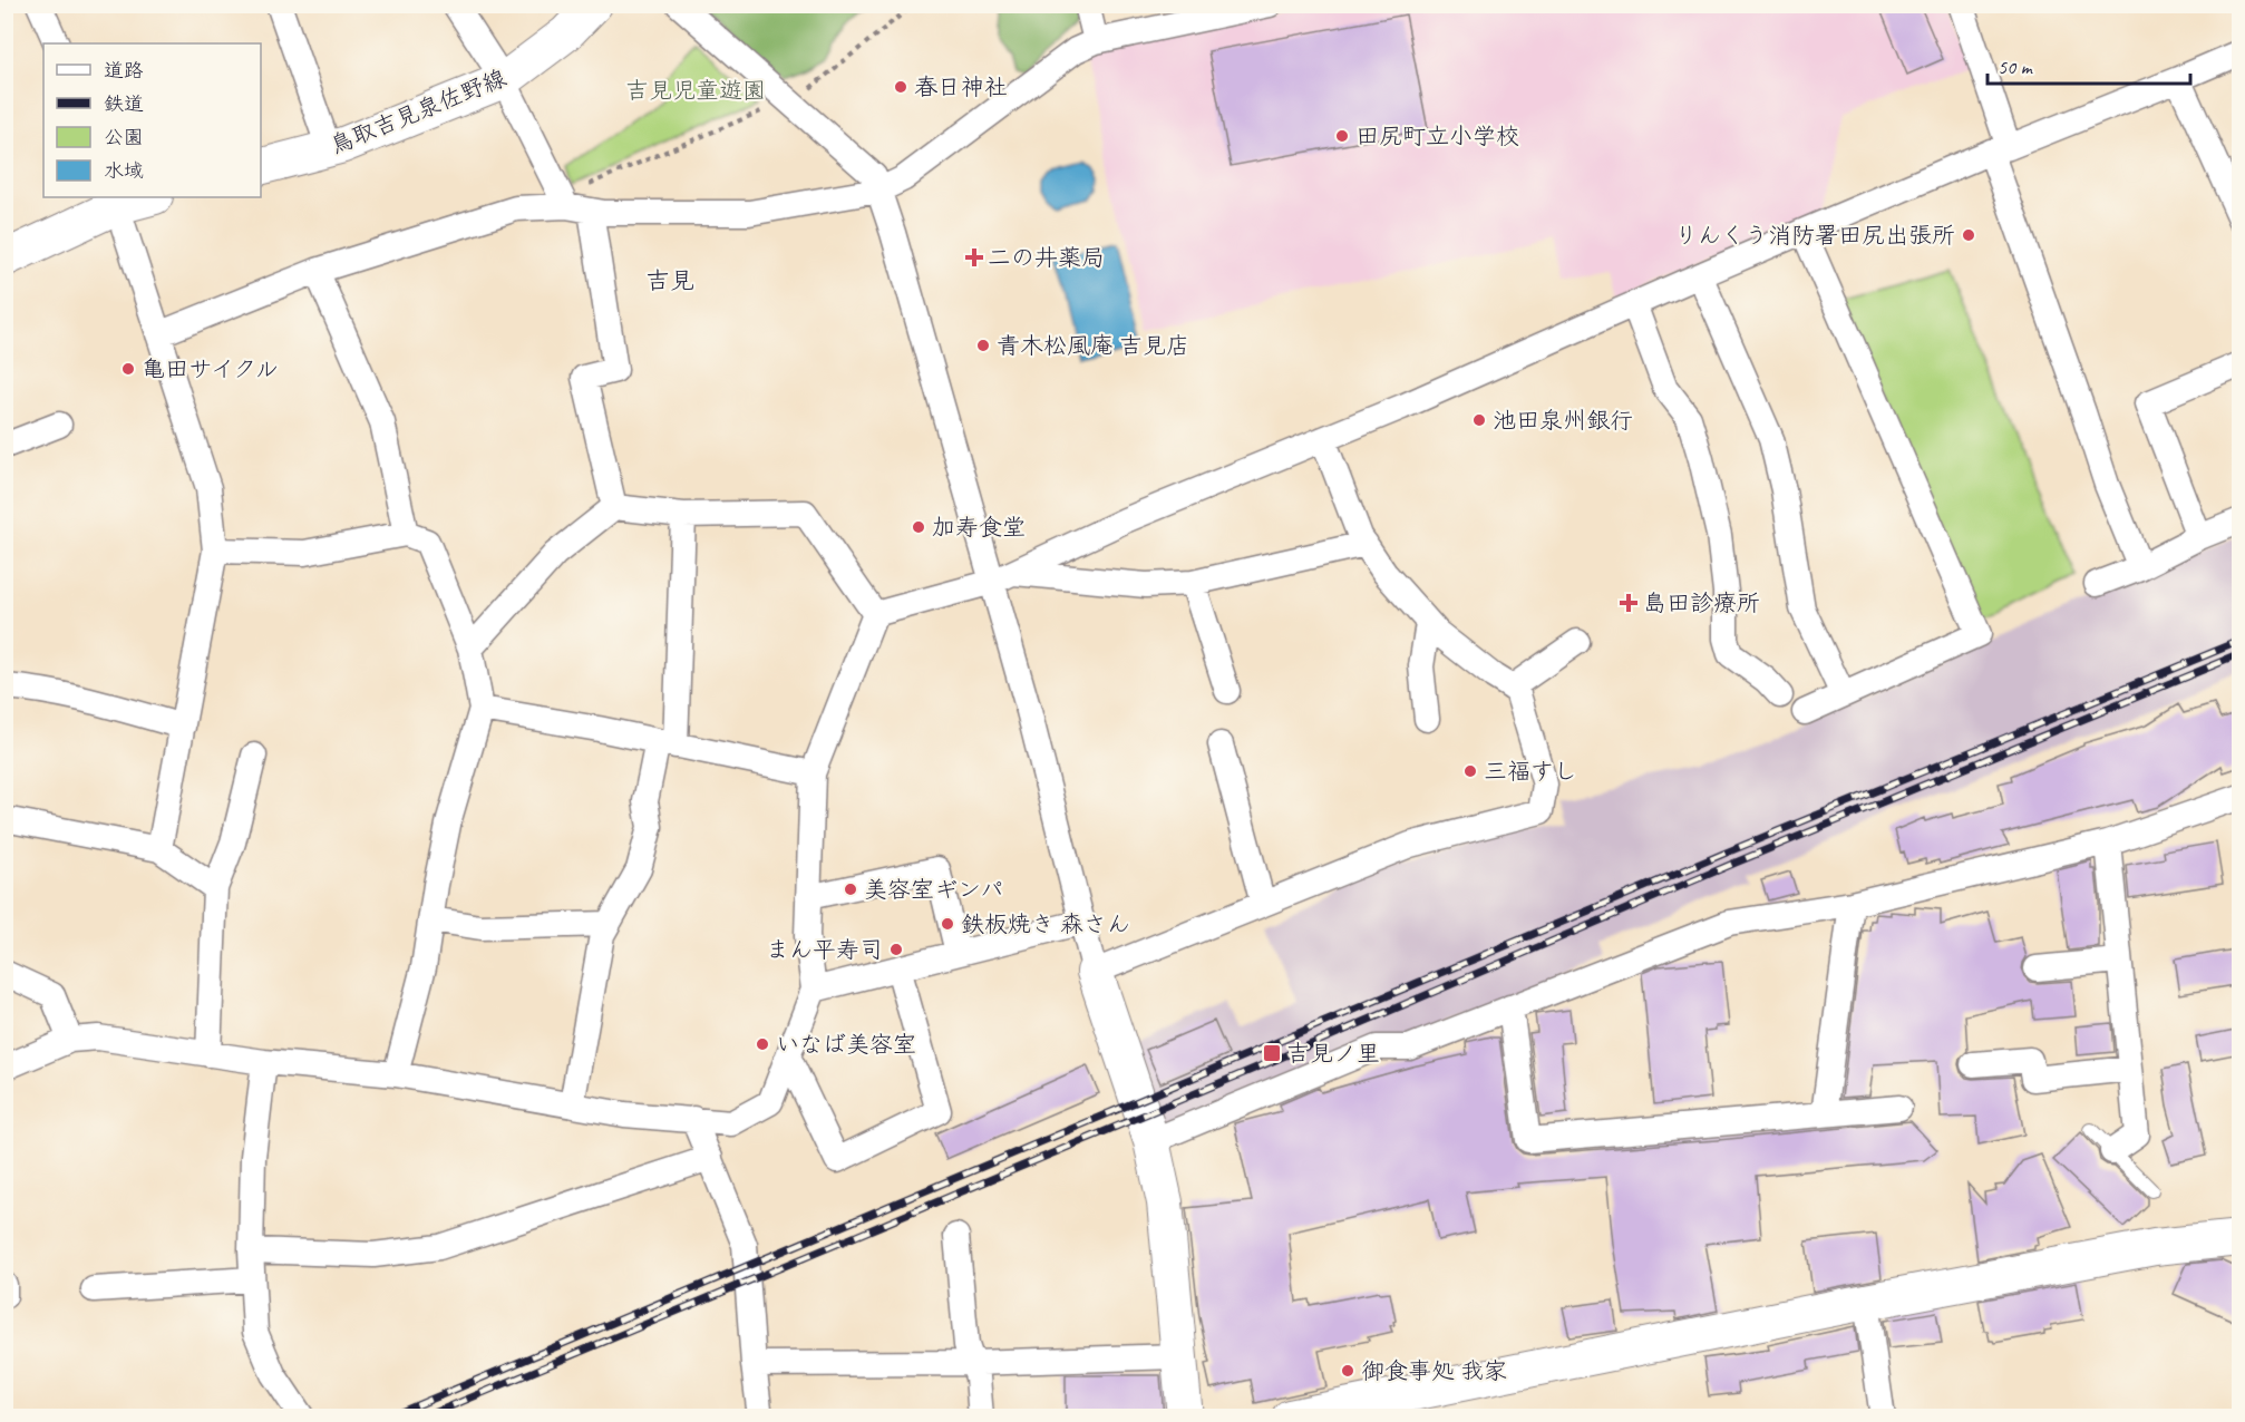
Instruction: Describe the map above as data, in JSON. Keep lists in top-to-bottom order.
{
  "streets": {
    "street": ["鳥取吉見泉佐野線"]
  },
  "districts": ["吉見"],
  "parks": ["吉見児童遊園"],
  "places": {
    "other": [
      "春日神社",
      "田尻町立小学校",
      "りんくう消防署田尻出張所",
      "青木松風庵 吉見店",
      "亀田サイクル",
      "池田泉州銀行",
      "加寿食堂",
      "三福すし",
      "美容室ギンパ",
      "鉄板焼き 森さん",
      "まん平寿司",
      "いなば美容室",
      "御食事処 我家"
    ],
    "health": ["二の井薬局", "島田診療所"],
    "transit": ["吉見ノ里"]
  },
  "legend": [
    "道路",
    "鉄道",
    "公園",
    "水域"
  ],
  "scale_bar": "50 m"
}
